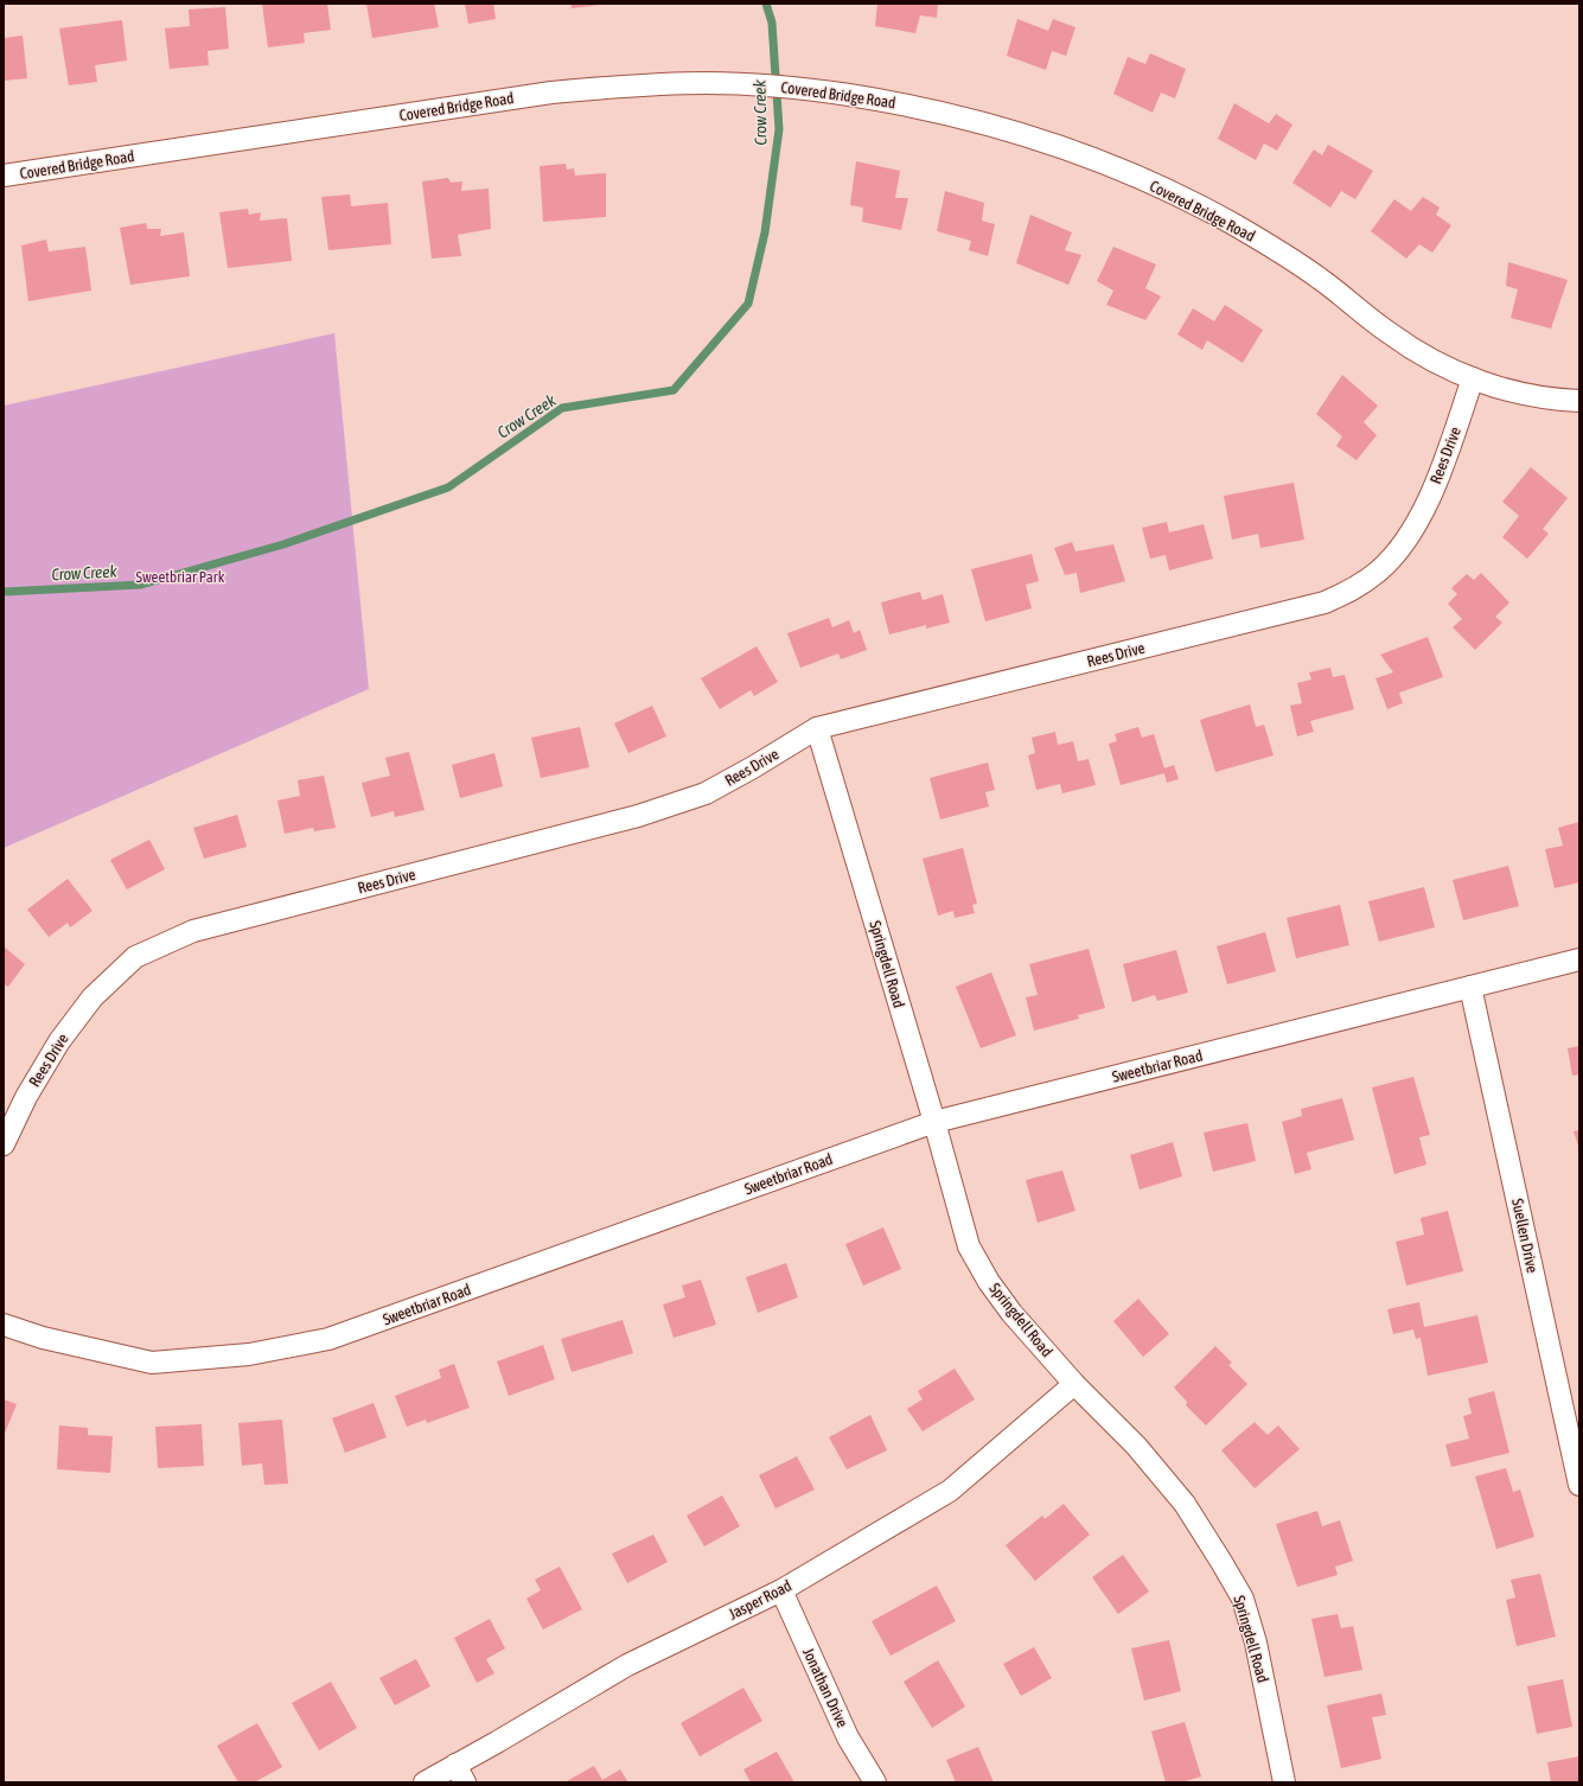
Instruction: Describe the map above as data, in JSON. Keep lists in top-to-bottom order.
{
  "streets": {
    "street": [
      "Covered Bridge Road",
      "Rees Drive",
      "Springdell Road",
      "Sweetbriar Road",
      "Suellen Drive",
      "Jasper Road",
      "Jonathan Drive"
    ]
  },
  "crossings": [
    ["Covered Bridge Road", "Rees Drive"],
    ["Rees Drive", "Springdell Road"],
    ["Springdell Road", "Sweetbriar Road"],
    ["Springdell Road", "Jasper Road"],
    ["Sweetbriar Road", "Suellen Drive"],
    ["Jasper Road", "Jonathan Drive"]
  ],
  "water": ["Crow Creek"],
  "parks": ["Sweetbriar Park"]
}
